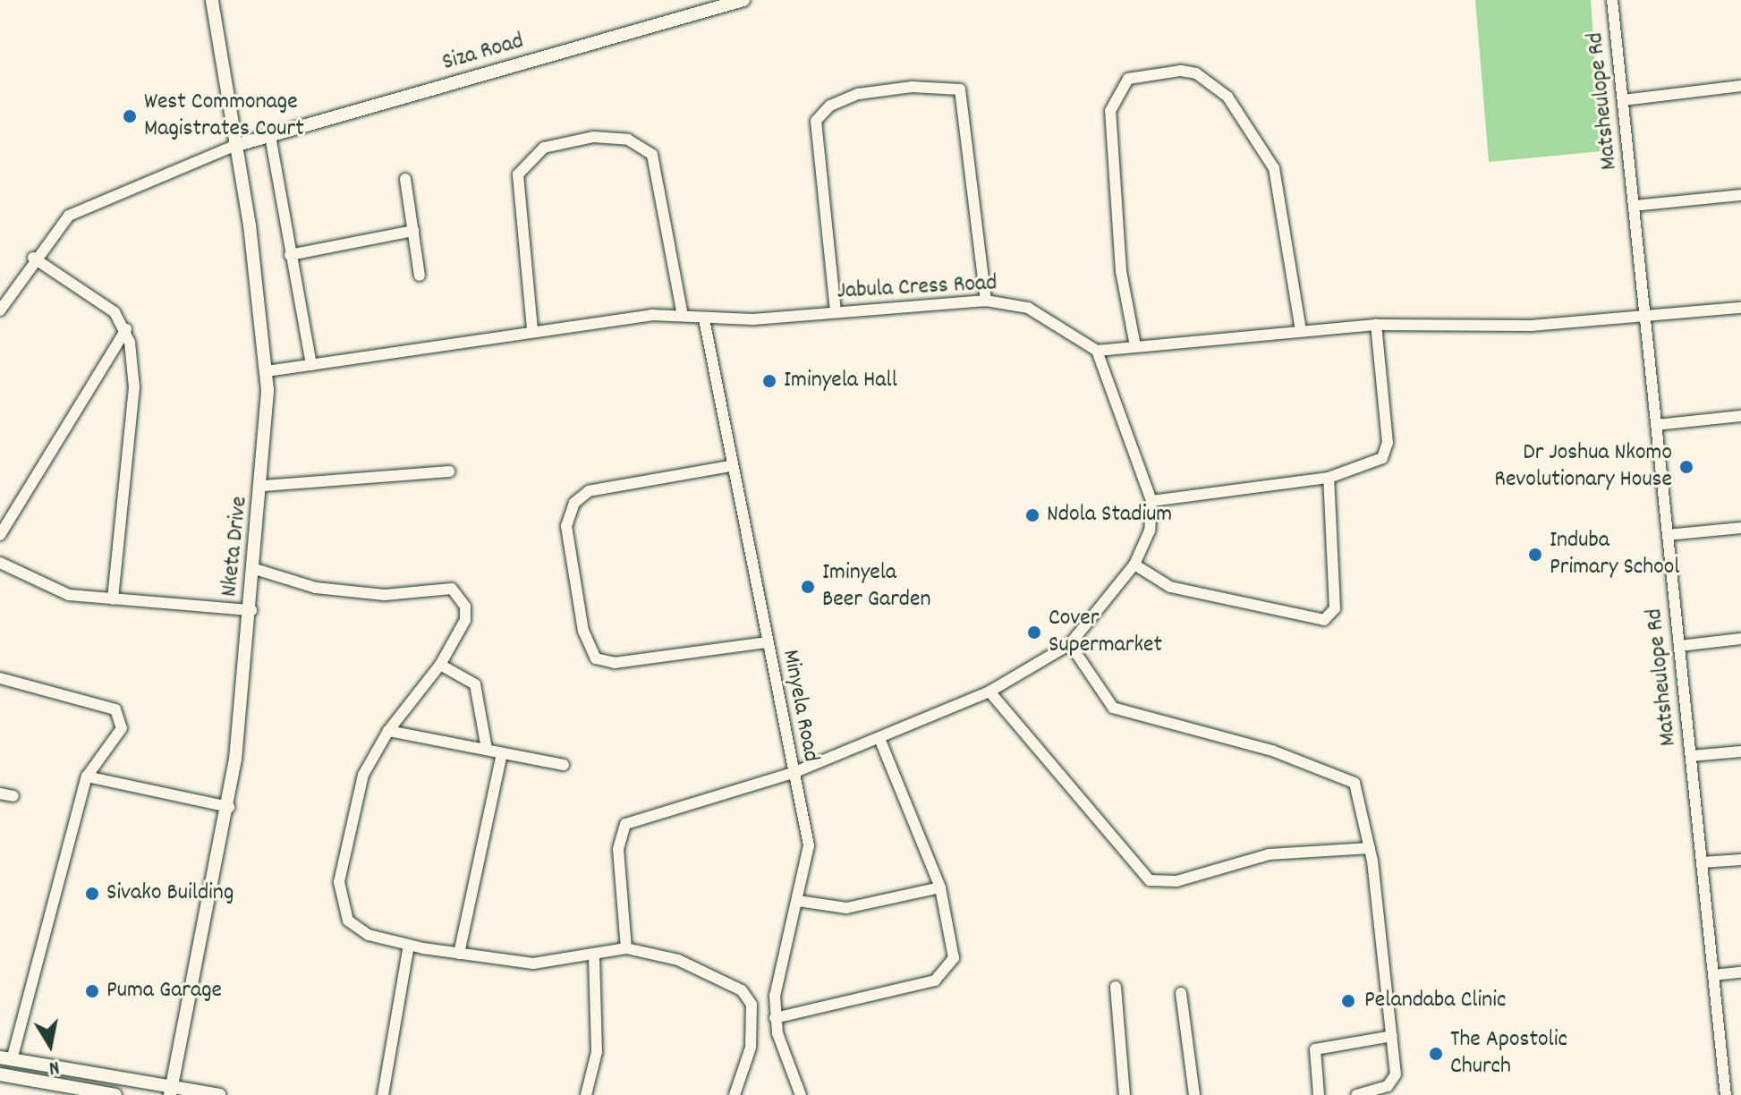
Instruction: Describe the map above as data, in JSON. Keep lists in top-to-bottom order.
{
  "streets": {
    "street": [
      "Siza Road",
      "Matsheulope Rd",
      "Jabula Cress Road",
      "Nketa Drive",
      "Minyela Road"
    ]
  },
  "crossings": [
    ["Siza Road", "Nketa Drive"],
    ["Jabula Cress Road", "Nketa Drive"],
    ["Jabula Cress Road", "Minyela Road"]
  ],
  "places": [
    "West Commonage Magistrates Court",
    "Iminyela Hall",
    "Dr Joshua Nkomo Revolutionary House",
    "Ndola Stadium",
    "Induba Primary School",
    "Iminyela Beer Garden",
    "Cover Supermarket",
    "Sivako Building",
    "Puma Garage",
    "Pelandaba Clinic",
    "The Apostolic Church"
  ],
  "north": "bottom"
}
